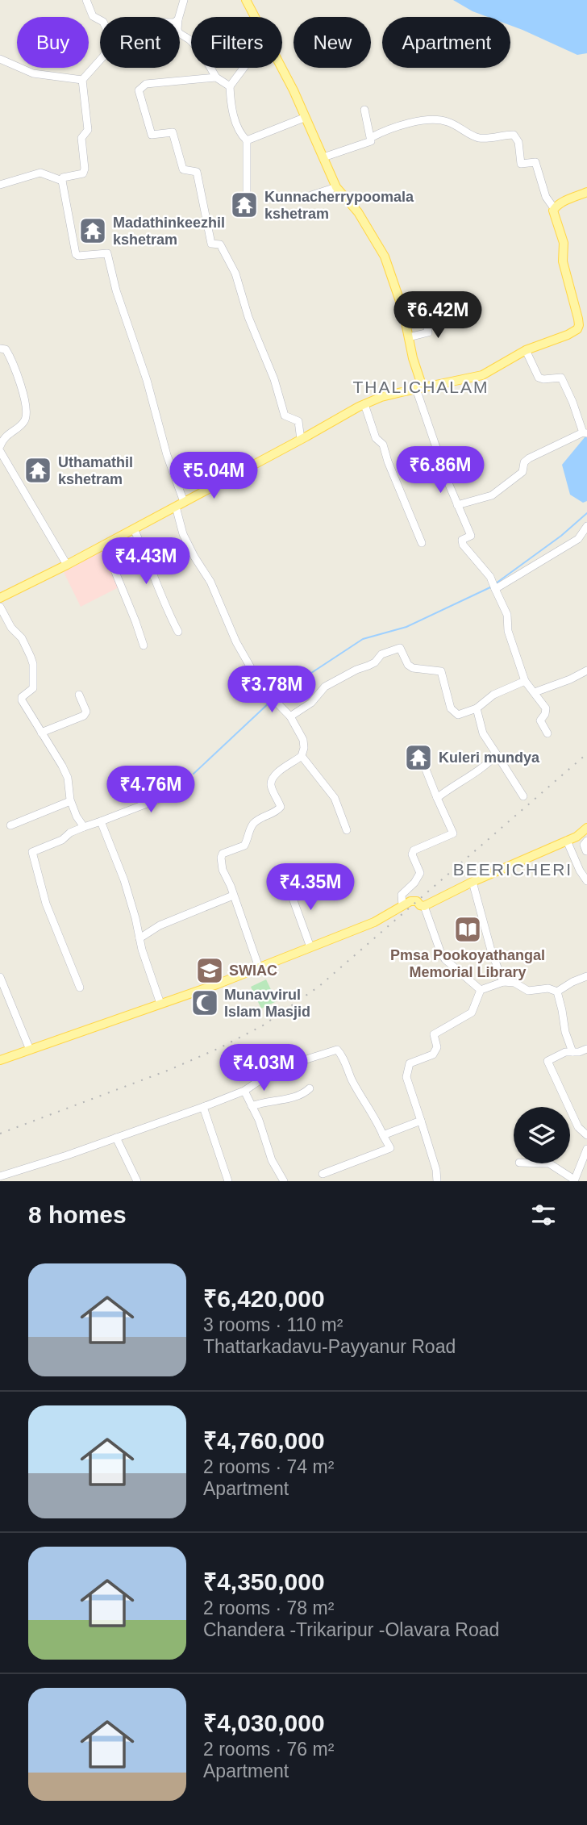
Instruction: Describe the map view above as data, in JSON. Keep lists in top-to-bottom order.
{
  "districts": ["THALICHALAM", "BEERICHERI"],
  "places": {
    "temple": [
      "Kunnacherrypoomala kshetram",
      "Madathinkeezhil kshetram",
      "Uthamathil kshetram",
      "Kuleri mundya"
    ],
    "library": ["Pmsa Pookoyathangal Memorial Library"],
    "school or university": ["SWIAC"],
    "mosque": ["Munavvirul Islam Masjid"]
  },
  "page": {
    "chip": [
      "Buy",
      "Rent",
      "Filters",
      "New",
      "Apartment"
    ],
    "price": [
      "₹6.42M",
      "₹6.86M",
      "₹5.04M",
      "₹4.43M",
      "₹3.78M",
      "₹4.76M",
      "₹4.35M",
      "₹4.03M"
    ],
    "heading": "8 homes",
    "list": [
      {
        "name": "₹6,420,000",
        "note": "3 rooms · 110 m² · Thattarkadavu-Payyanur Road"
      },
      {
        "name": "₹4,760,000",
        "note": "2 rooms · 74 m² · Apartment"
      },
      {
        "name": "₹4,350,000",
        "note": "2 rooms · 78 m² · Chandera -Trikaripur -Olavara Road"
      },
      {
        "name": "₹4,030,000",
        "note": "2 rooms · 76 m² · Apartment"
      }
    ]
  }
}
